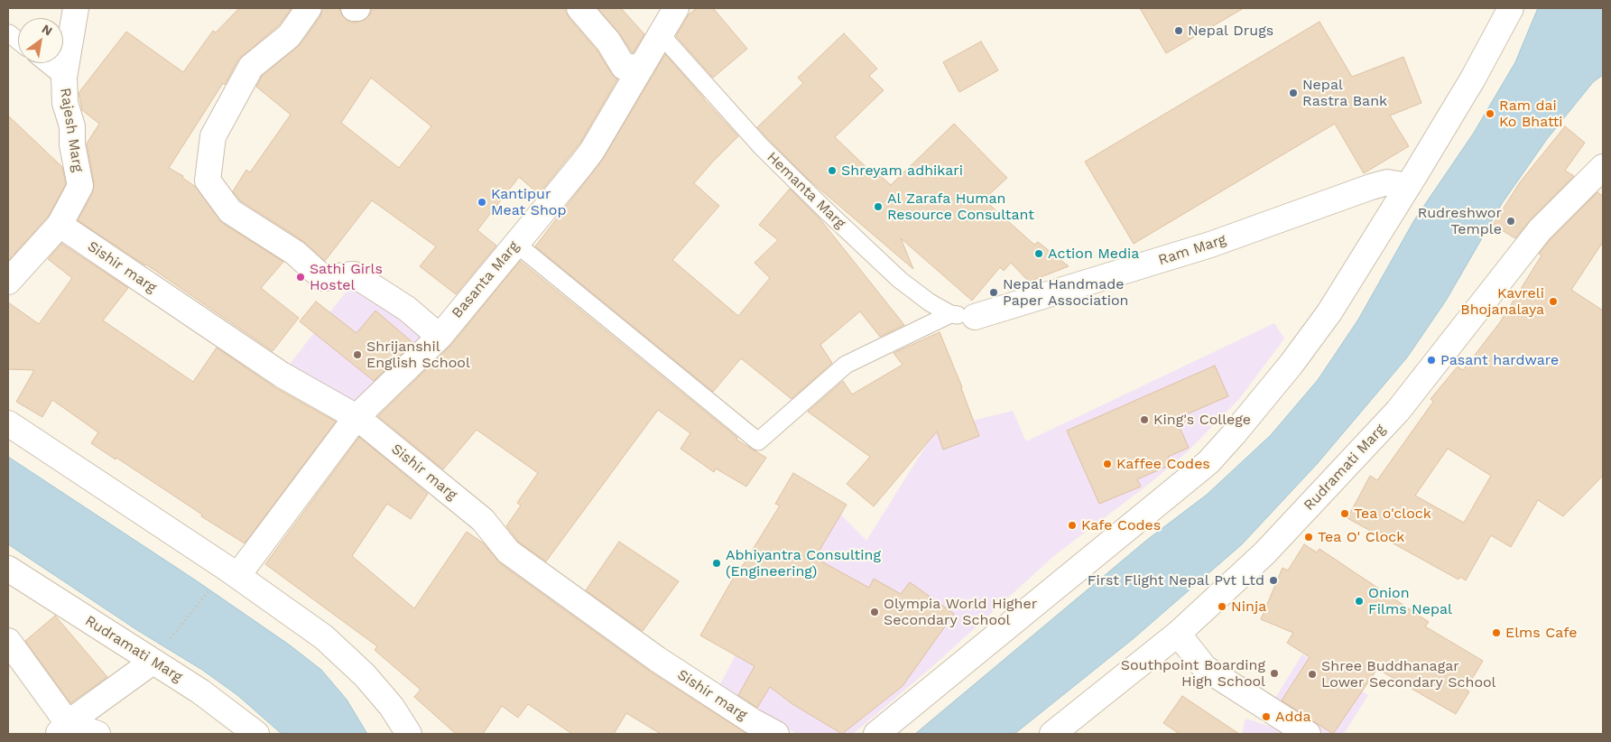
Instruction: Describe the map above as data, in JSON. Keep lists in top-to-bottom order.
{
  "streets": {
    "street": [
      "Rajesh Marg",
      "Ram Marg",
      "Sishir marg",
      "Basanta Marg",
      "Rudramati Marg"
    ],
    "lane": ["Hemanta Marg"]
  },
  "crossings": [
    ["Rajesh Marg", "Sishir marg"],
    ["Hemanta Marg", "Ram Marg"],
    ["Hemanta Marg", "Basanta Marg"],
    ["Sishir marg", "Basanta Marg"]
  ],
  "places": [
    "Nepal Drugs",
    "Nepal Rastra Bank",
    "Ram dai Ko Bhatti",
    "Shreyam adhikari",
    "Kantipur Meat Shop",
    "Al Zarafa Human Resource Consultant",
    "Rudreshwor Temple",
    "Action Media",
    "Sathi Girls Hostel",
    "Nepal Handmade Paper Association",
    "Kavreli Bhojanalaya",
    "Shrijanshil English School",
    "Pasant hardware",
    "King's College",
    "Kaffee Codes",
    "Tea o'clock",
    "Kafe Codes",
    "Tea O' Clock",
    "Abhiyantra Consulting (Engineering)",
    "First Flight Nepal Pvt Ltd",
    "Onion Films Nepal",
    "Ninja",
    "Olympia World Higher Secondary School",
    "Elms Cafe",
    "Southpoint Boarding High School",
    "Shree Buddhanagar Lower Secondary School",
    "Adda"
  ],
  "north": "top right"
}
